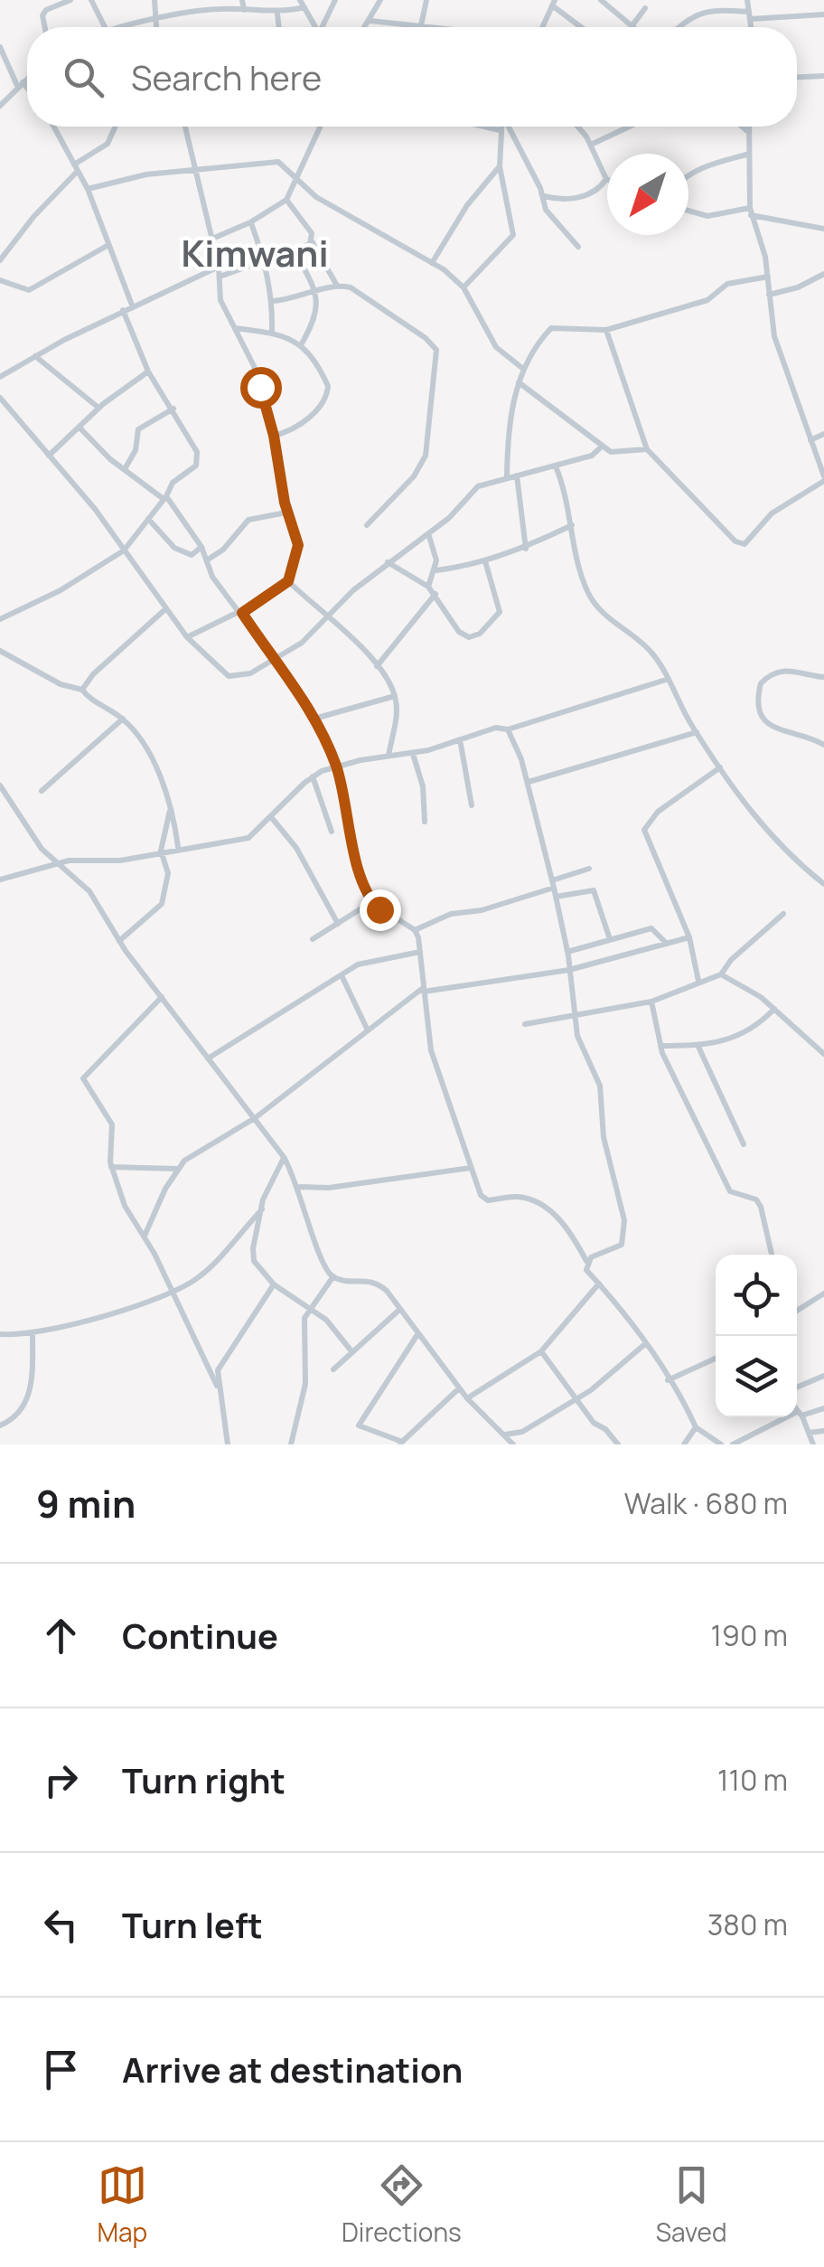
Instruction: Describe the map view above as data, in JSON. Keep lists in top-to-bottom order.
{
  "districts": ["Kimwani"],
  "north": "bottom left",
  "page": {
    "search": "Search here",
    "heading": ["9 min", "Walk · 680 m"],
    "list": [
      ["Continue", "190 m"],
      ["Turn right", "110 m"],
      ["Turn left", "380 m"],
      "Arrive at destination"
    ],
    "nav": ["Map", "Directions", "Saved"]
  }
}
